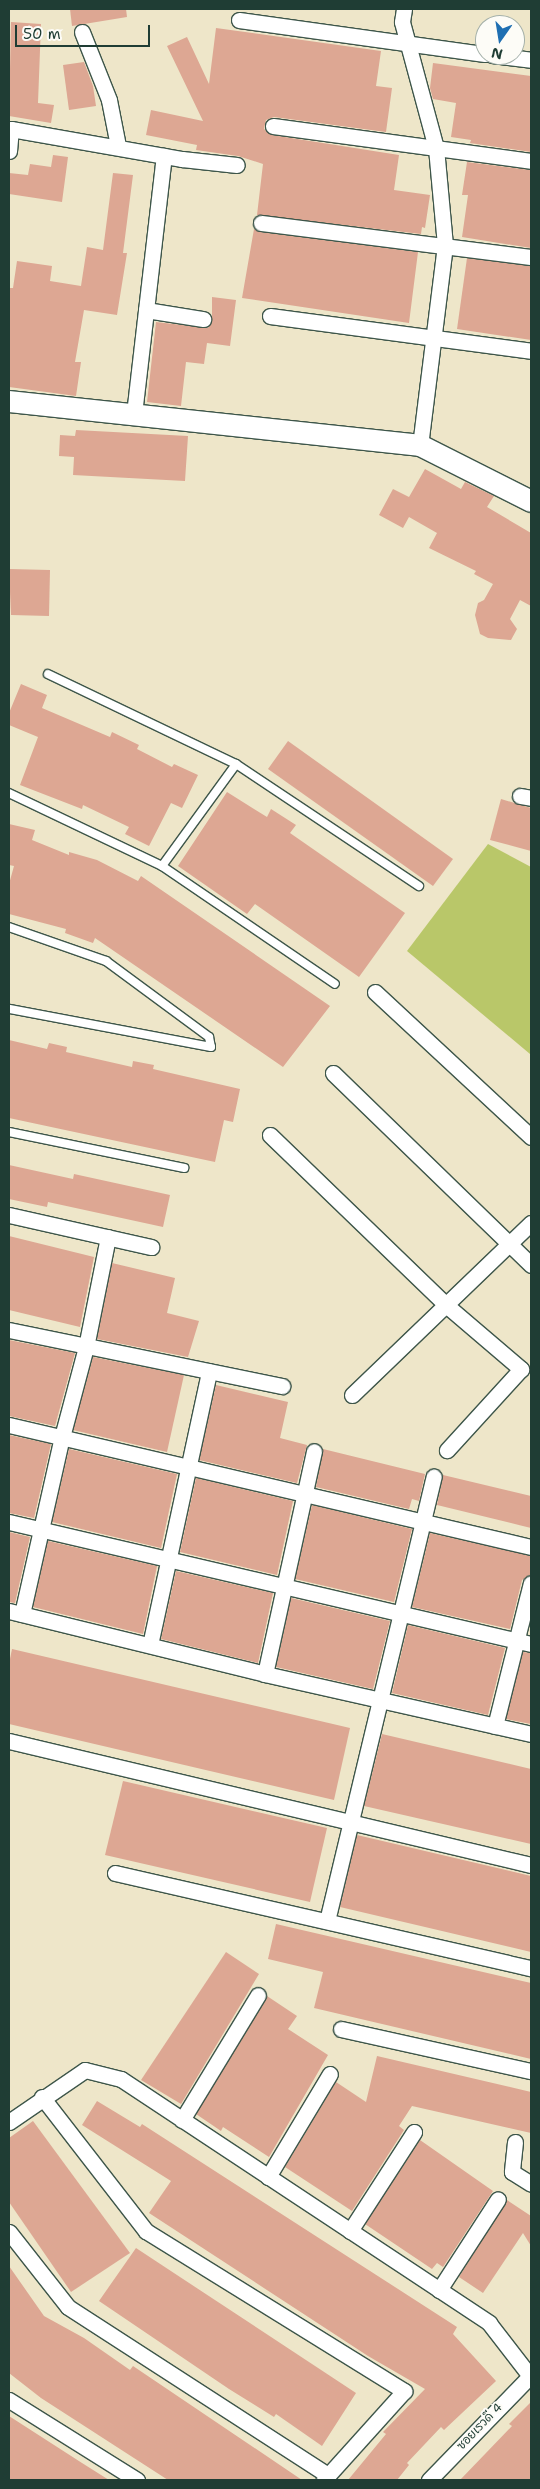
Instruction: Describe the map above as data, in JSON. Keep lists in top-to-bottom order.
{
  "streets": {
    "street": ["ซอยเรวดี 4"]
  },
  "scale_bar": "50 m",
  "north": "bottom"
}
